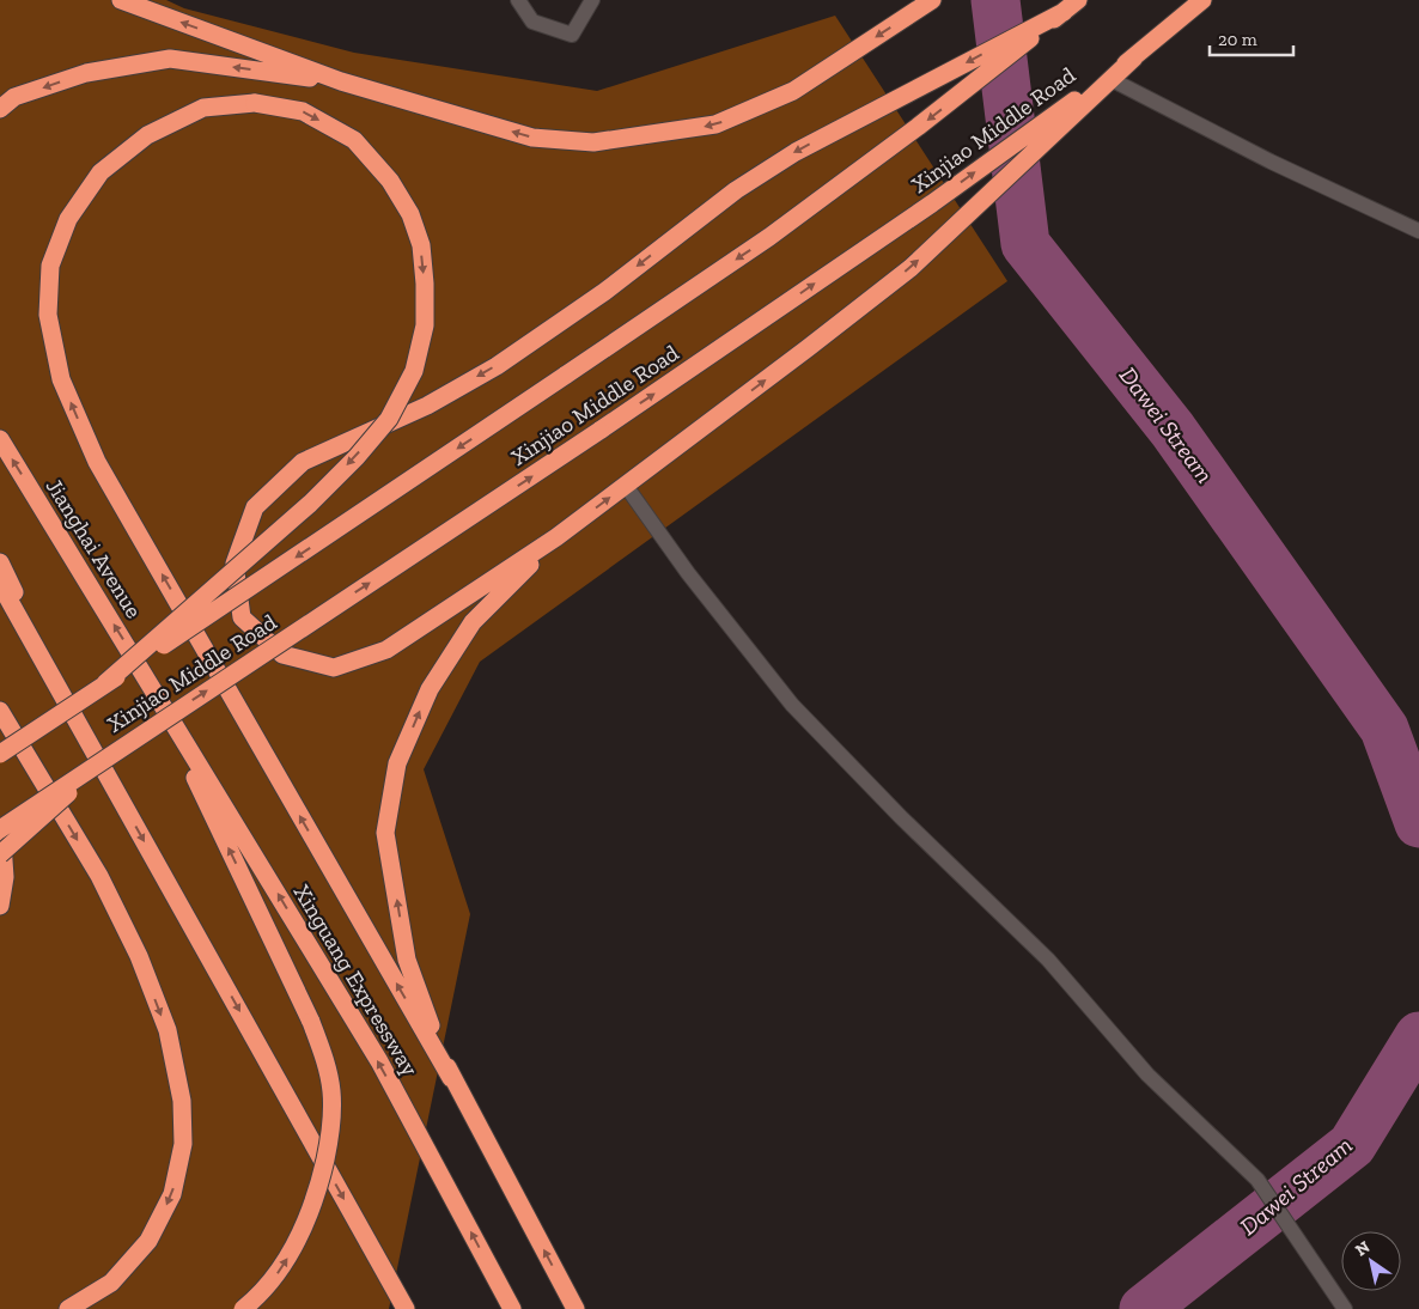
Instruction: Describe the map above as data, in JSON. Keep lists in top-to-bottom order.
{
  "streets": {
    "highway": ["Xinjiao Middle Road", "Jianghai Avenue", "Xinguang Expressway"]
  },
  "crossings": [
    ["Jianghai Avenue", "Xinguang Expressway"]
  ],
  "water": ["Dawei Stream"],
  "scale_bar": "20 m",
  "north": "top left"
}
